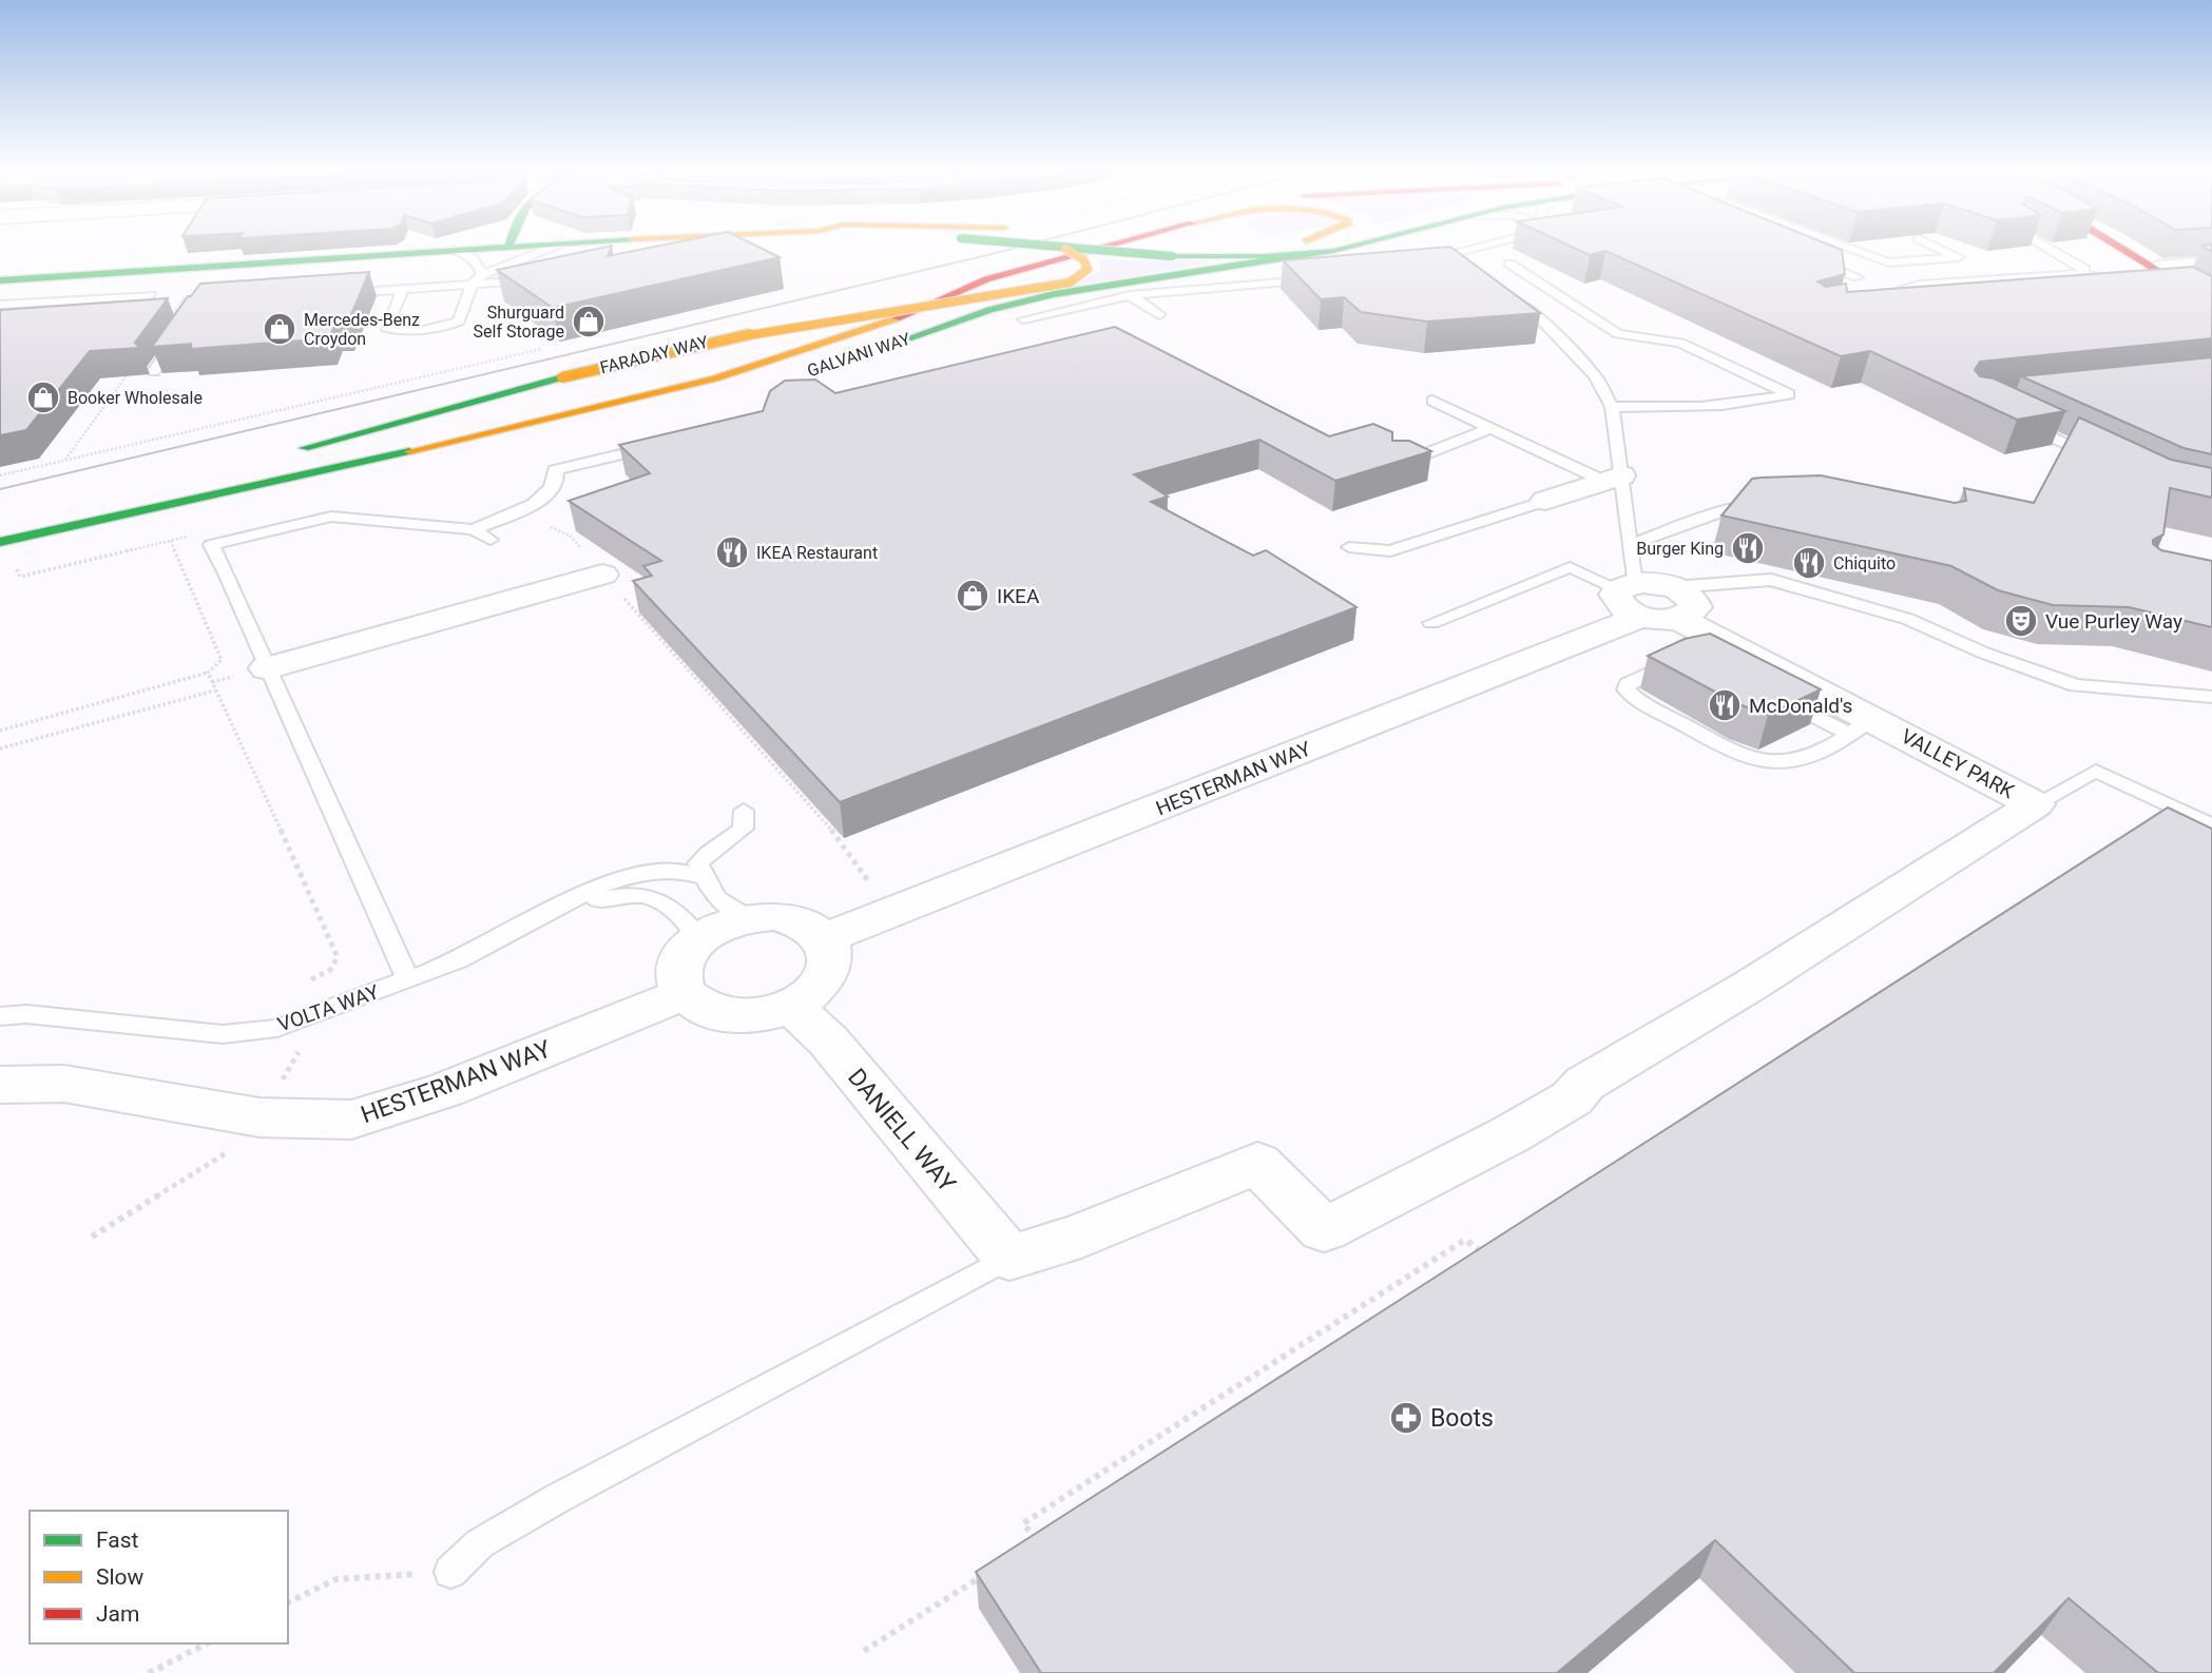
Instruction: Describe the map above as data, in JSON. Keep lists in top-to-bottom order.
{
  "streets": {
    "main road": ["FARADAY WAY", "GALVANI WAY"],
    "street": ["VALLEY PARK", "HESTERMAN WAY", "DANIELL WAY"],
    "lane": ["VOLTA WAY"]
  },
  "crossings": [
    ["VALLEY PARK", "DANIELL WAY"],
    ["HESTERMAN WAY", "VOLTA WAY"],
    ["HESTERMAN WAY", "DANIELL WAY"],
    ["VOLTA WAY", "DANIELL WAY"]
  ],
  "places": {
    "shop": [
      "Shurguard Self Storage",
      "Mercedes-Benz Croydon",
      "Booker Wholesale",
      "IKEA"
    ],
    "restaurant": [
      "Burger King",
      "IKEA Restaurant",
      "Chiquito",
      "McDonald's"
    ],
    "theatre": ["Vue Purley Way"],
    "pharmacy": ["Boots"]
  },
  "legend": ["Fast", "Slow", "Jam"]
}
